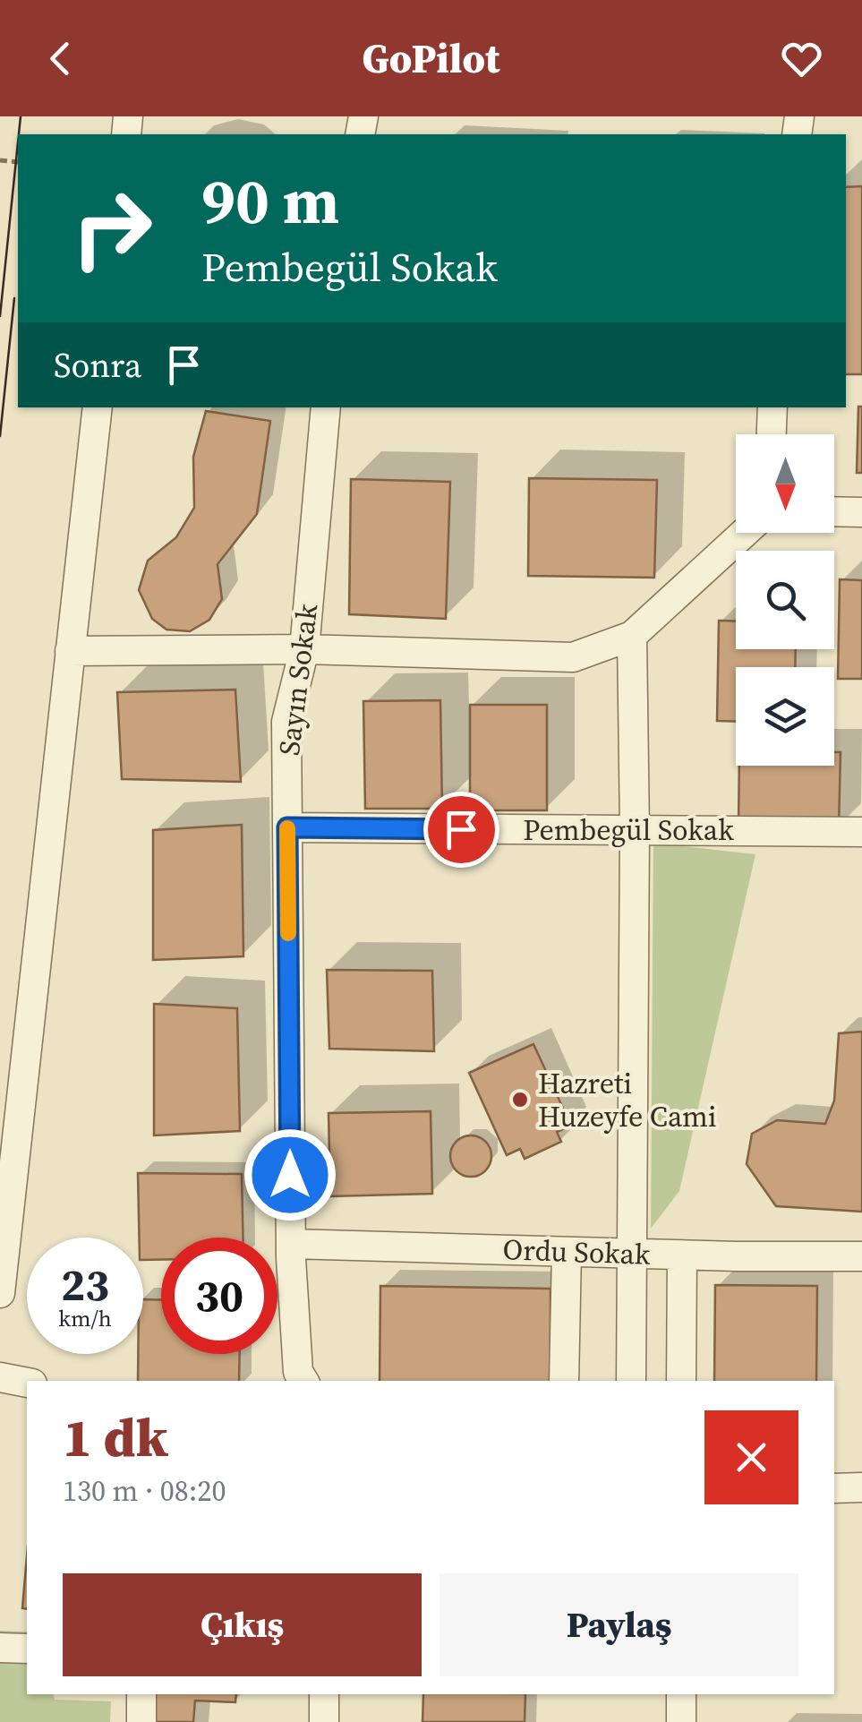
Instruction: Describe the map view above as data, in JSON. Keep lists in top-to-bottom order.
{
  "streets": {
    "street": ["Sayın Sokak", "Pembegül Sokak", "Ordu Sokak"]
  },
  "crossings": [
    ["Sayın Sokak", "Pembegül Sokak"],
    ["Sayın Sokak", "Ordu Sokak"]
  ],
  "places": ["Hazreti Huzeyfe Cami"],
  "north": "bottom",
  "page": {
    "header": "GoPilot",
    "turn": ["90 m", "Pembegül Sokak"],
    "then": "Sonra",
    "speed": "23 km/h",
    "limit": "30",
    "heading": ["1 dk", "130 m · 08:20"],
    "buttons": ["Çıkış", "Paylaş"]
  }
}
